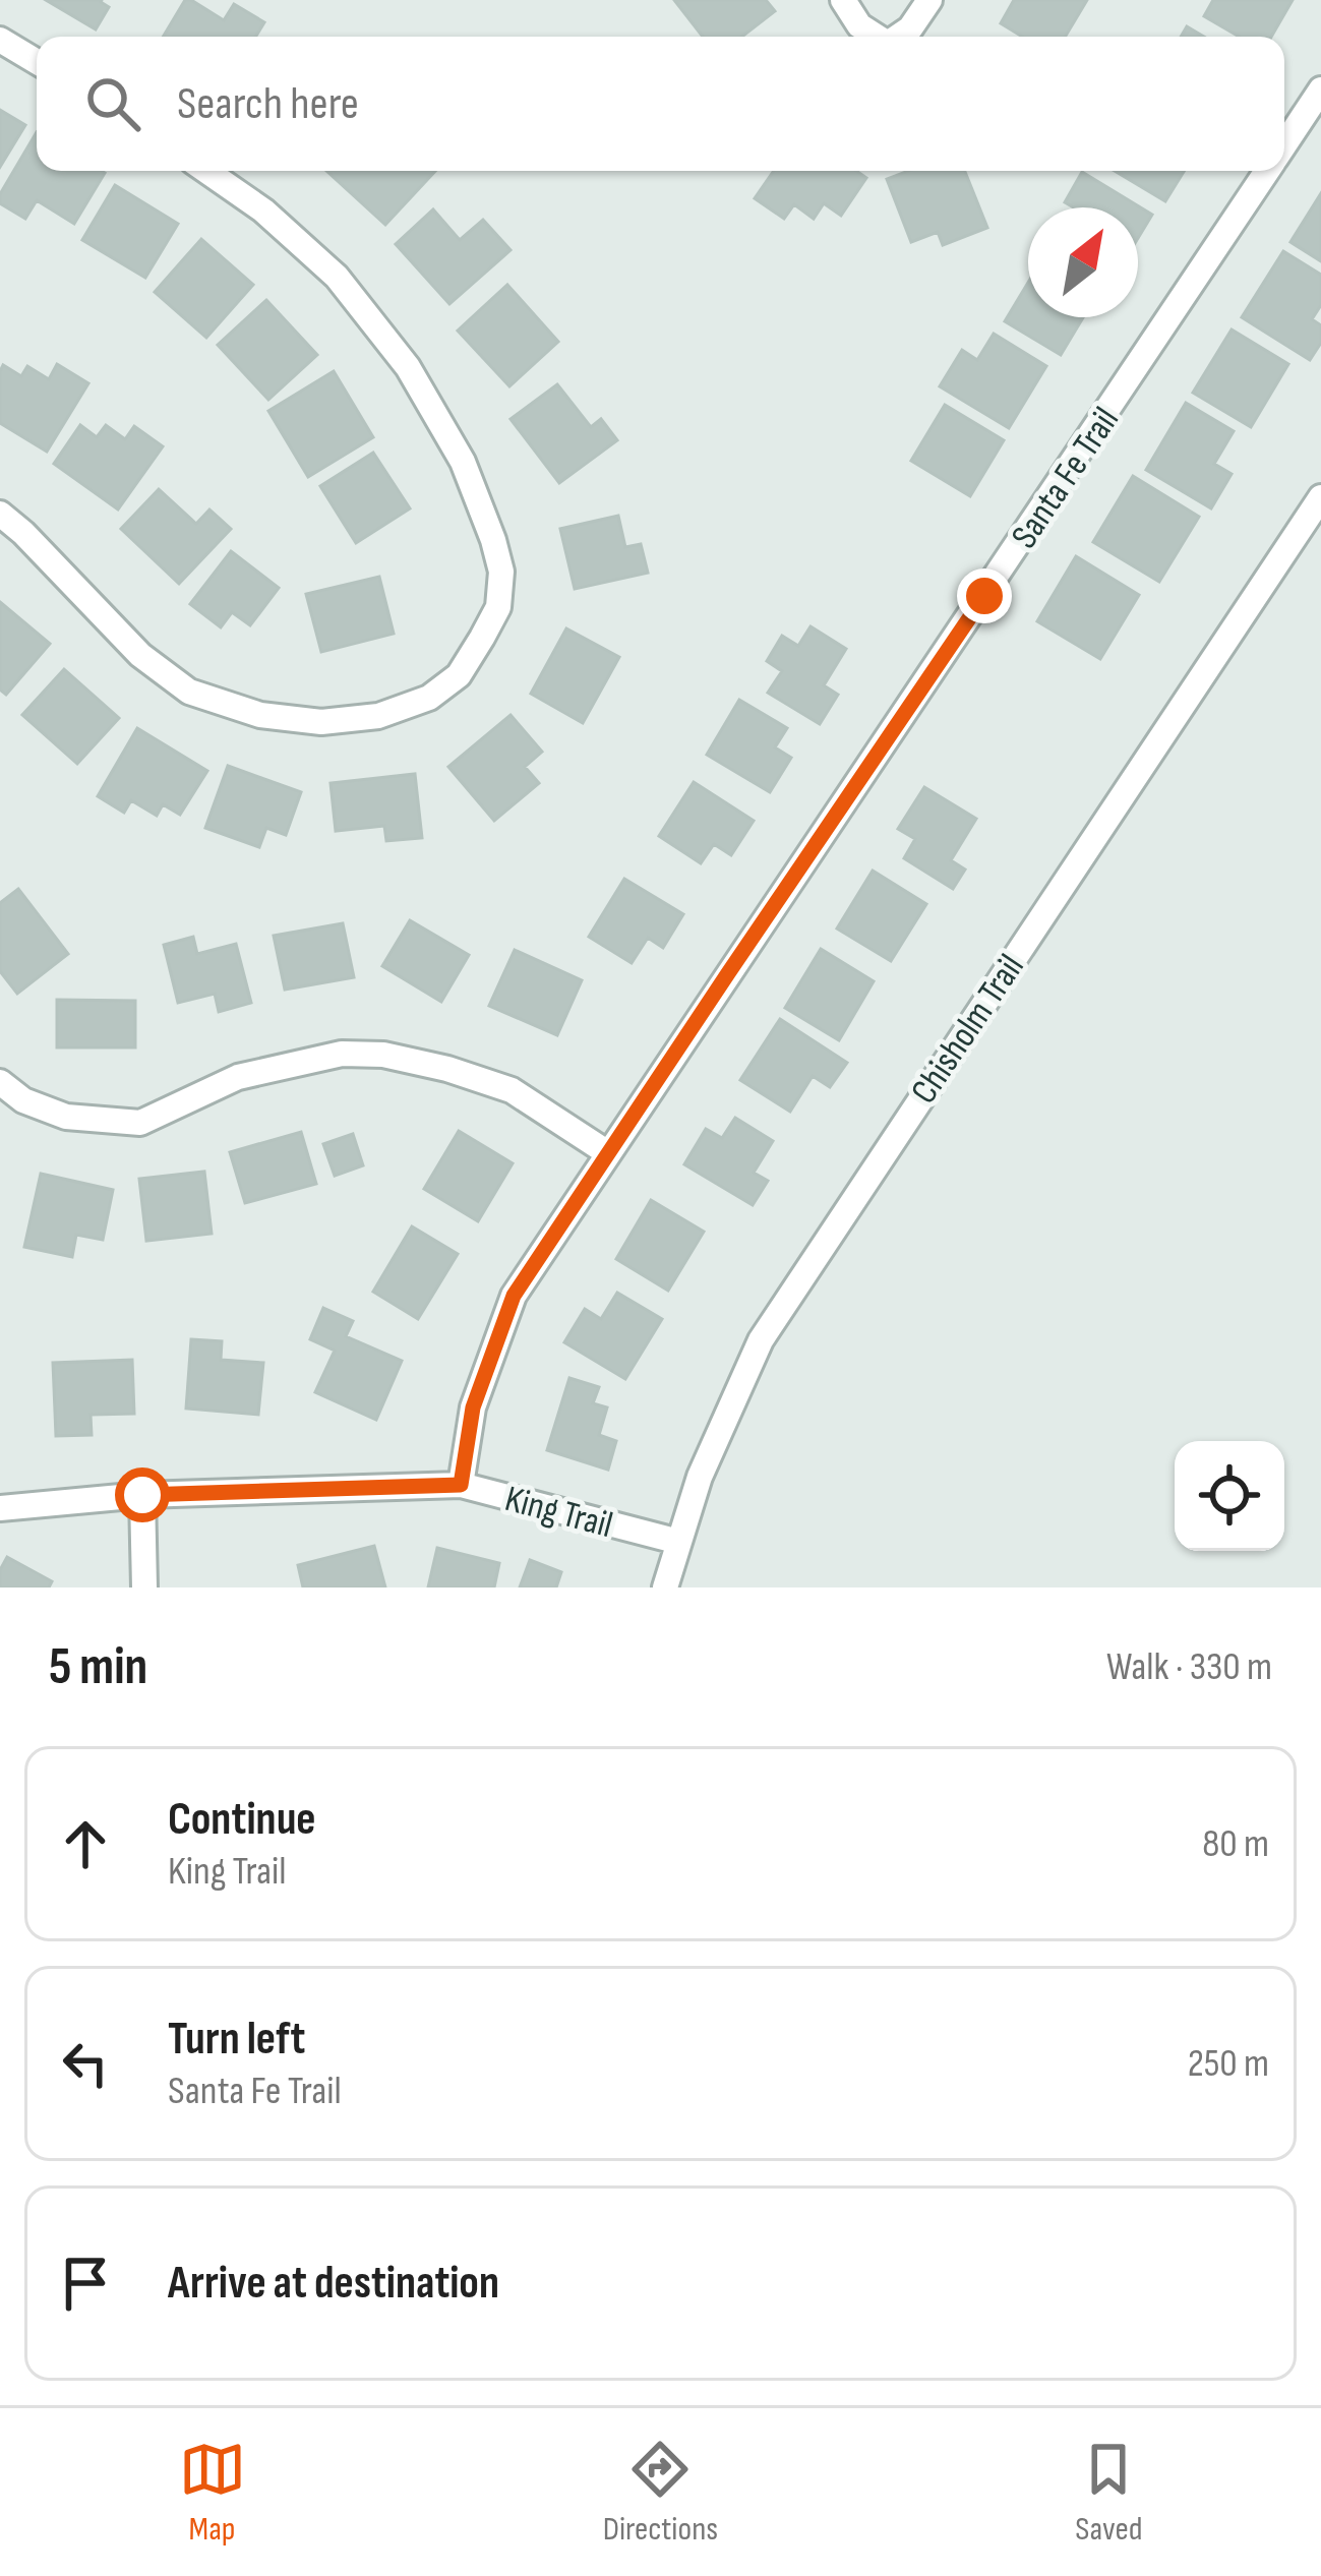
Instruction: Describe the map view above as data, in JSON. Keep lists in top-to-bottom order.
{
  "streets": {
    "street": ["Santa Fe Trail", "Chisholm Trail", "King Trail"]
  },
  "crossings": [
    ["Santa Fe Trail", "King Trail"],
    ["Chisholm Trail", "King Trail"]
  ],
  "north": "top right",
  "page": {
    "search": "Search here",
    "heading": ["5 min", "Walk · 330 m"],
    "list": [
      ["Continue", "King Trail", "80 m"],
      ["Turn left", "Santa Fe Trail", "250 m"],
      "Arrive at destination"
    ],
    "nav": ["Map", "Directions", "Saved"]
  }
}
